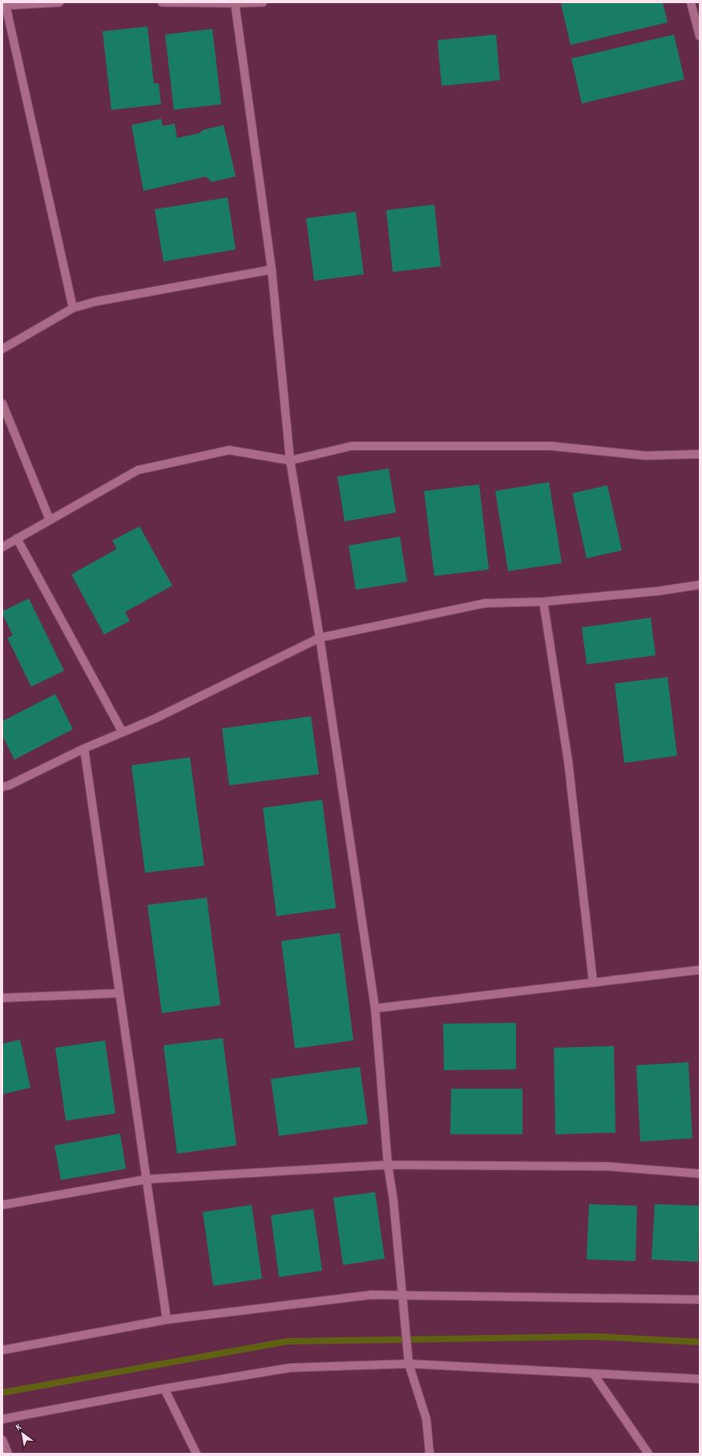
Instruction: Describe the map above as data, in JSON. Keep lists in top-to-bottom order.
{
  "north": "top left"
}
